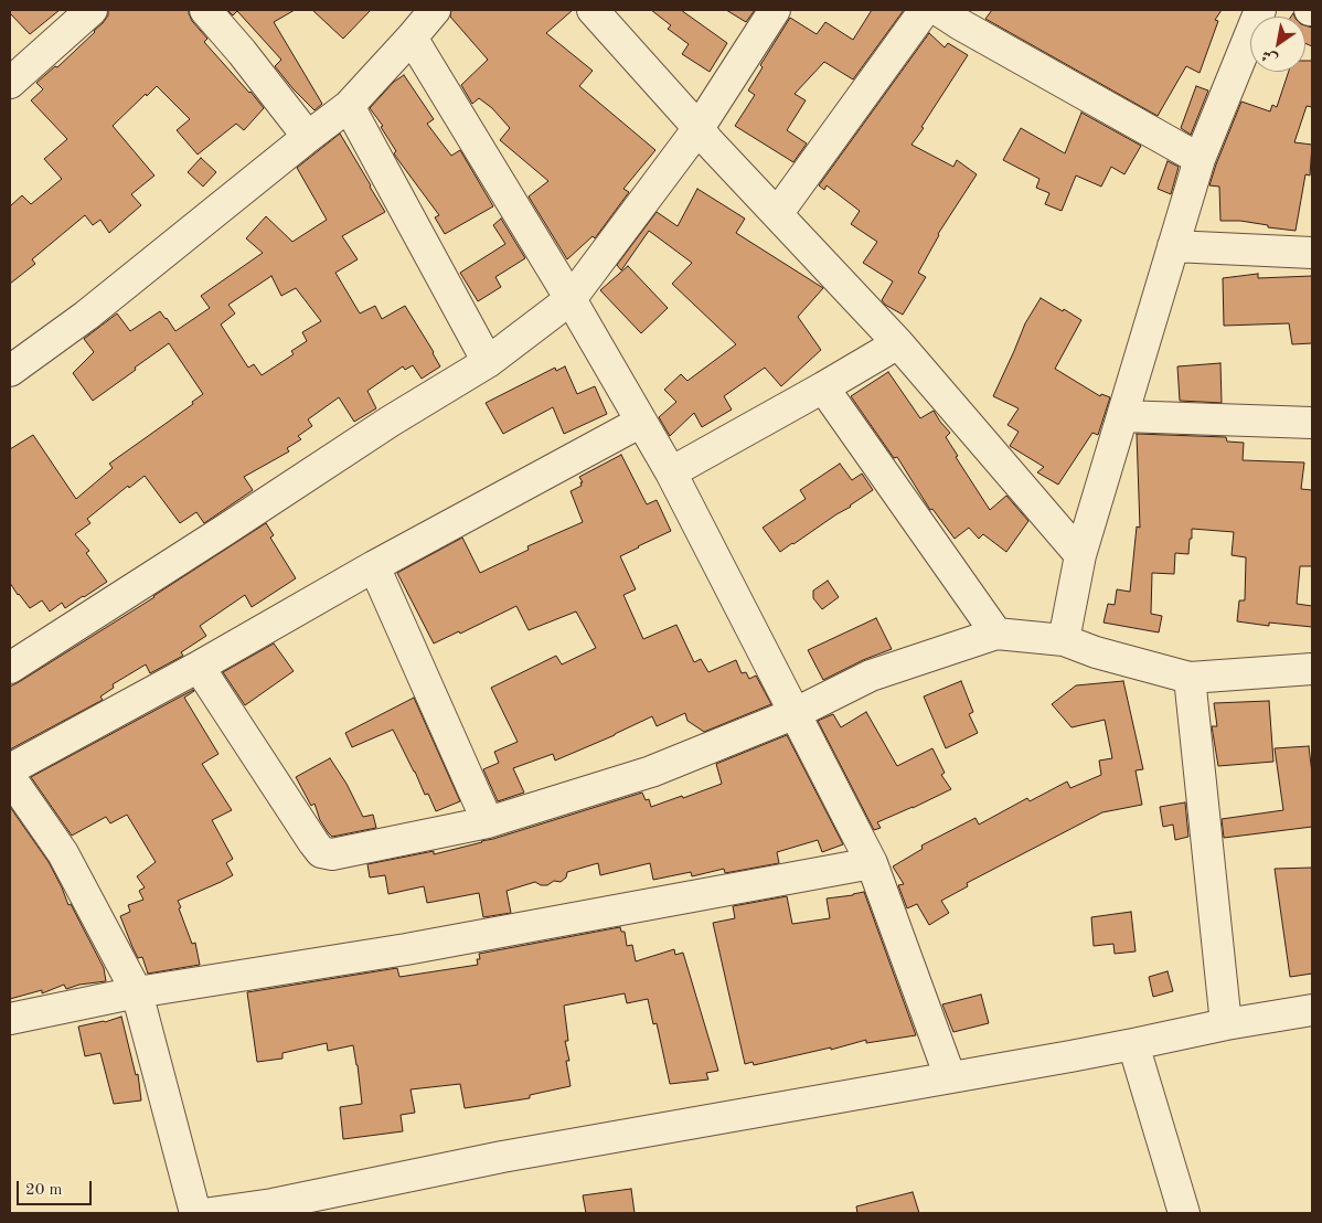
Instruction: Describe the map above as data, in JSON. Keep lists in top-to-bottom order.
{
  "scale_bar": "20 m",
  "north": "bottom left"
}
